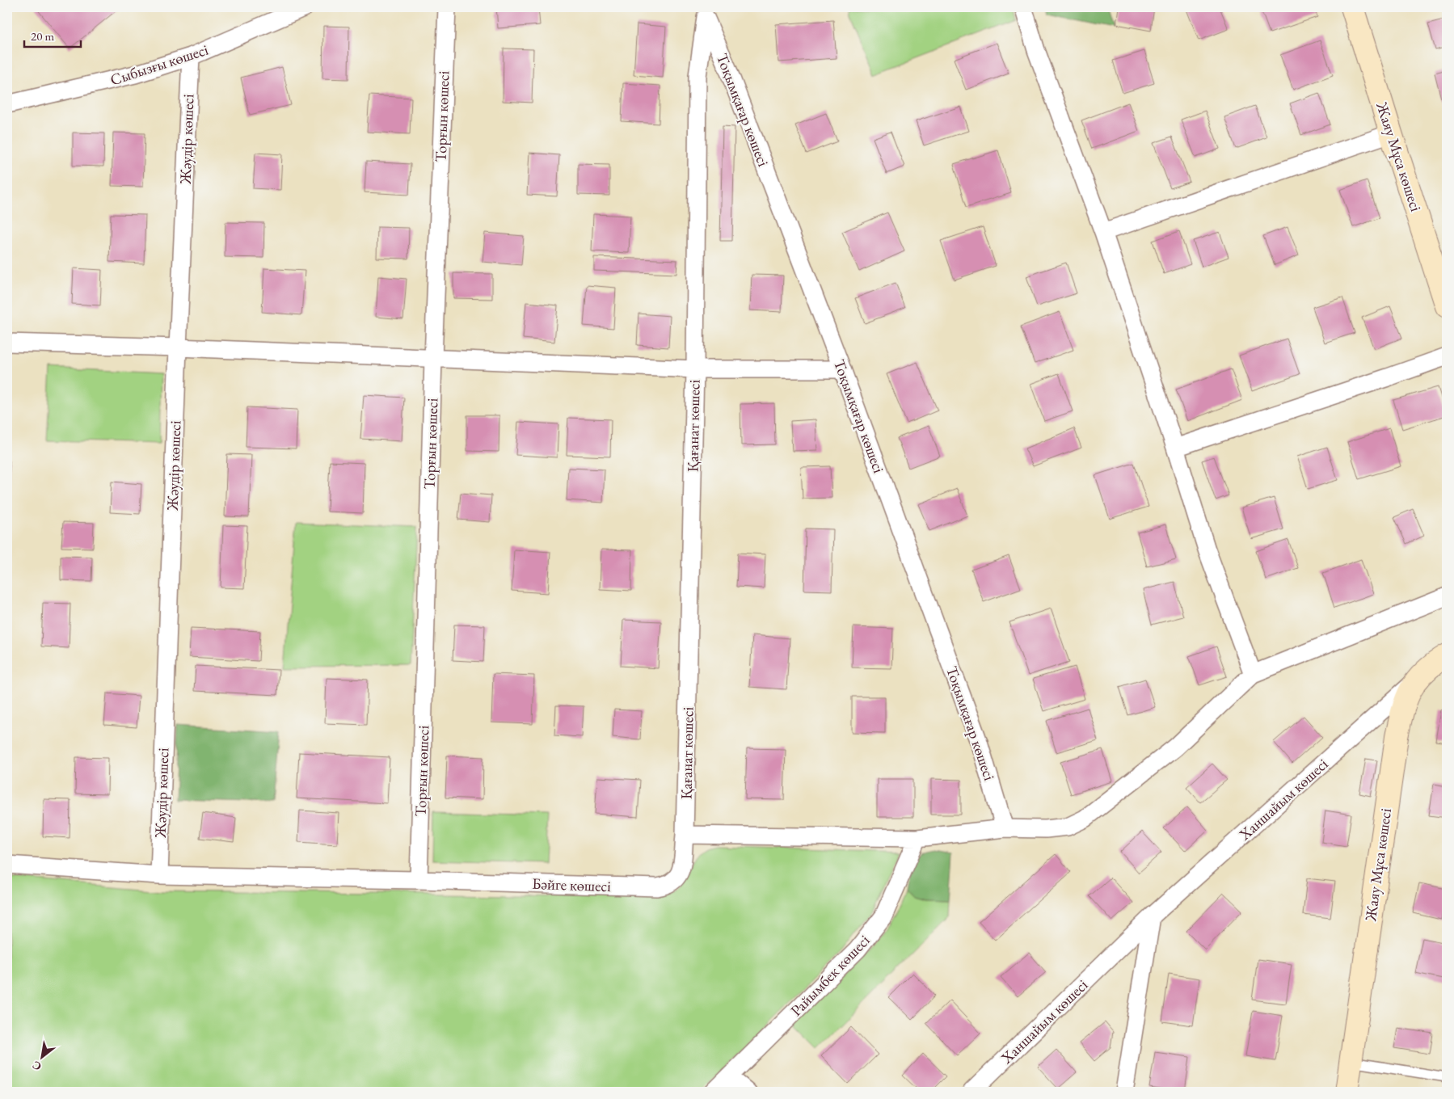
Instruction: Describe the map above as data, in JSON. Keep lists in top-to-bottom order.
{
  "streets": {
    "street": [
      "Сыбызғы көшесі",
      "Тоқымқағар көшесі",
      "Торғын көшесі",
      "Жәудір көшесі",
      "Жаяу Мұса көшесі",
      "Қағанат көшесі",
      "Ханшайым көшесі",
      "Бәйге көшесі",
      "Райымбек көшесі"
    ]
  },
  "crossings": [
    ["Сыбызғы көшесі", "Жәудір көшесі"],
    ["Тоқымқағар көшесі", "Қағанат көшесі"],
    ["Торғын көшесі", "Бәйге көшесі"],
    ["Жәудір көшесі", "Бәйге көшесі"],
    ["Жаяу Мұса көшесі", "Ханшайым көшесі"],
    ["Қағанат көшесі", "Бәйге көшесі"]
  ],
  "scale_bar": "20 m",
  "north": "bottom left"
}
